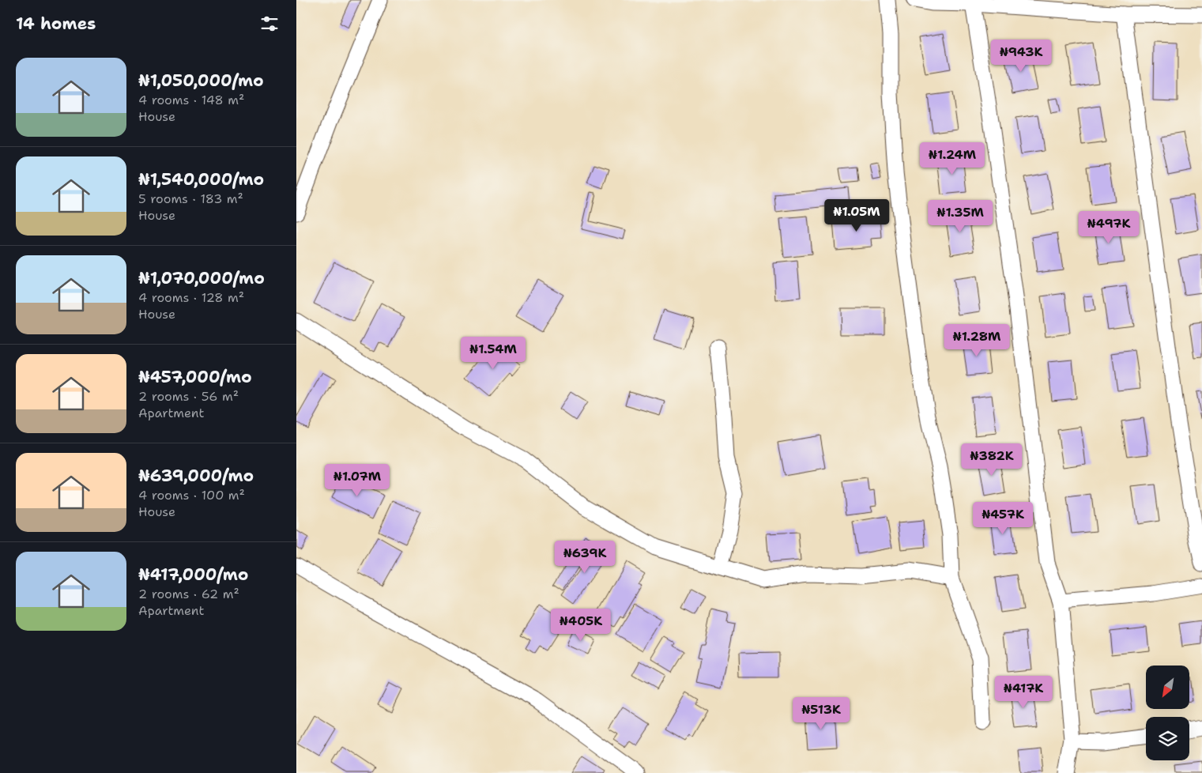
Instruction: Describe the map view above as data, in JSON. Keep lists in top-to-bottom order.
{
  "north": "bottom left",
  "page": {
    "heading": "14 homes",
    "price": [
      "₦943K",
      "₦1.24M",
      "₦1.05M",
      "₦1.35M",
      "₦497K",
      "₦1.28M",
      "₦1.54M",
      "₦382K",
      "₦1.07M",
      "₦457K",
      "₦639K",
      "₦405K",
      "₦417K",
      "₦513K"
    ],
    "list": [
      {
        "name": "₦1,050,000/mo",
        "note": "4 rooms · 148 m² · House"
      },
      {
        "name": "₦1,540,000/mo",
        "note": "5 rooms · 183 m² · House"
      },
      {
        "name": "₦1,070,000/mo",
        "note": "4 rooms · 128 m² · House"
      },
      {
        "name": "₦457,000/mo",
        "note": "2 rooms · 56 m² · Apartment"
      },
      {
        "name": "₦639,000/mo",
        "note": "4 rooms · 100 m² · House"
      },
      {
        "name": "₦417,000/mo",
        "note": "2 rooms · 62 m² · Apartment"
      }
    ]
  }
}
